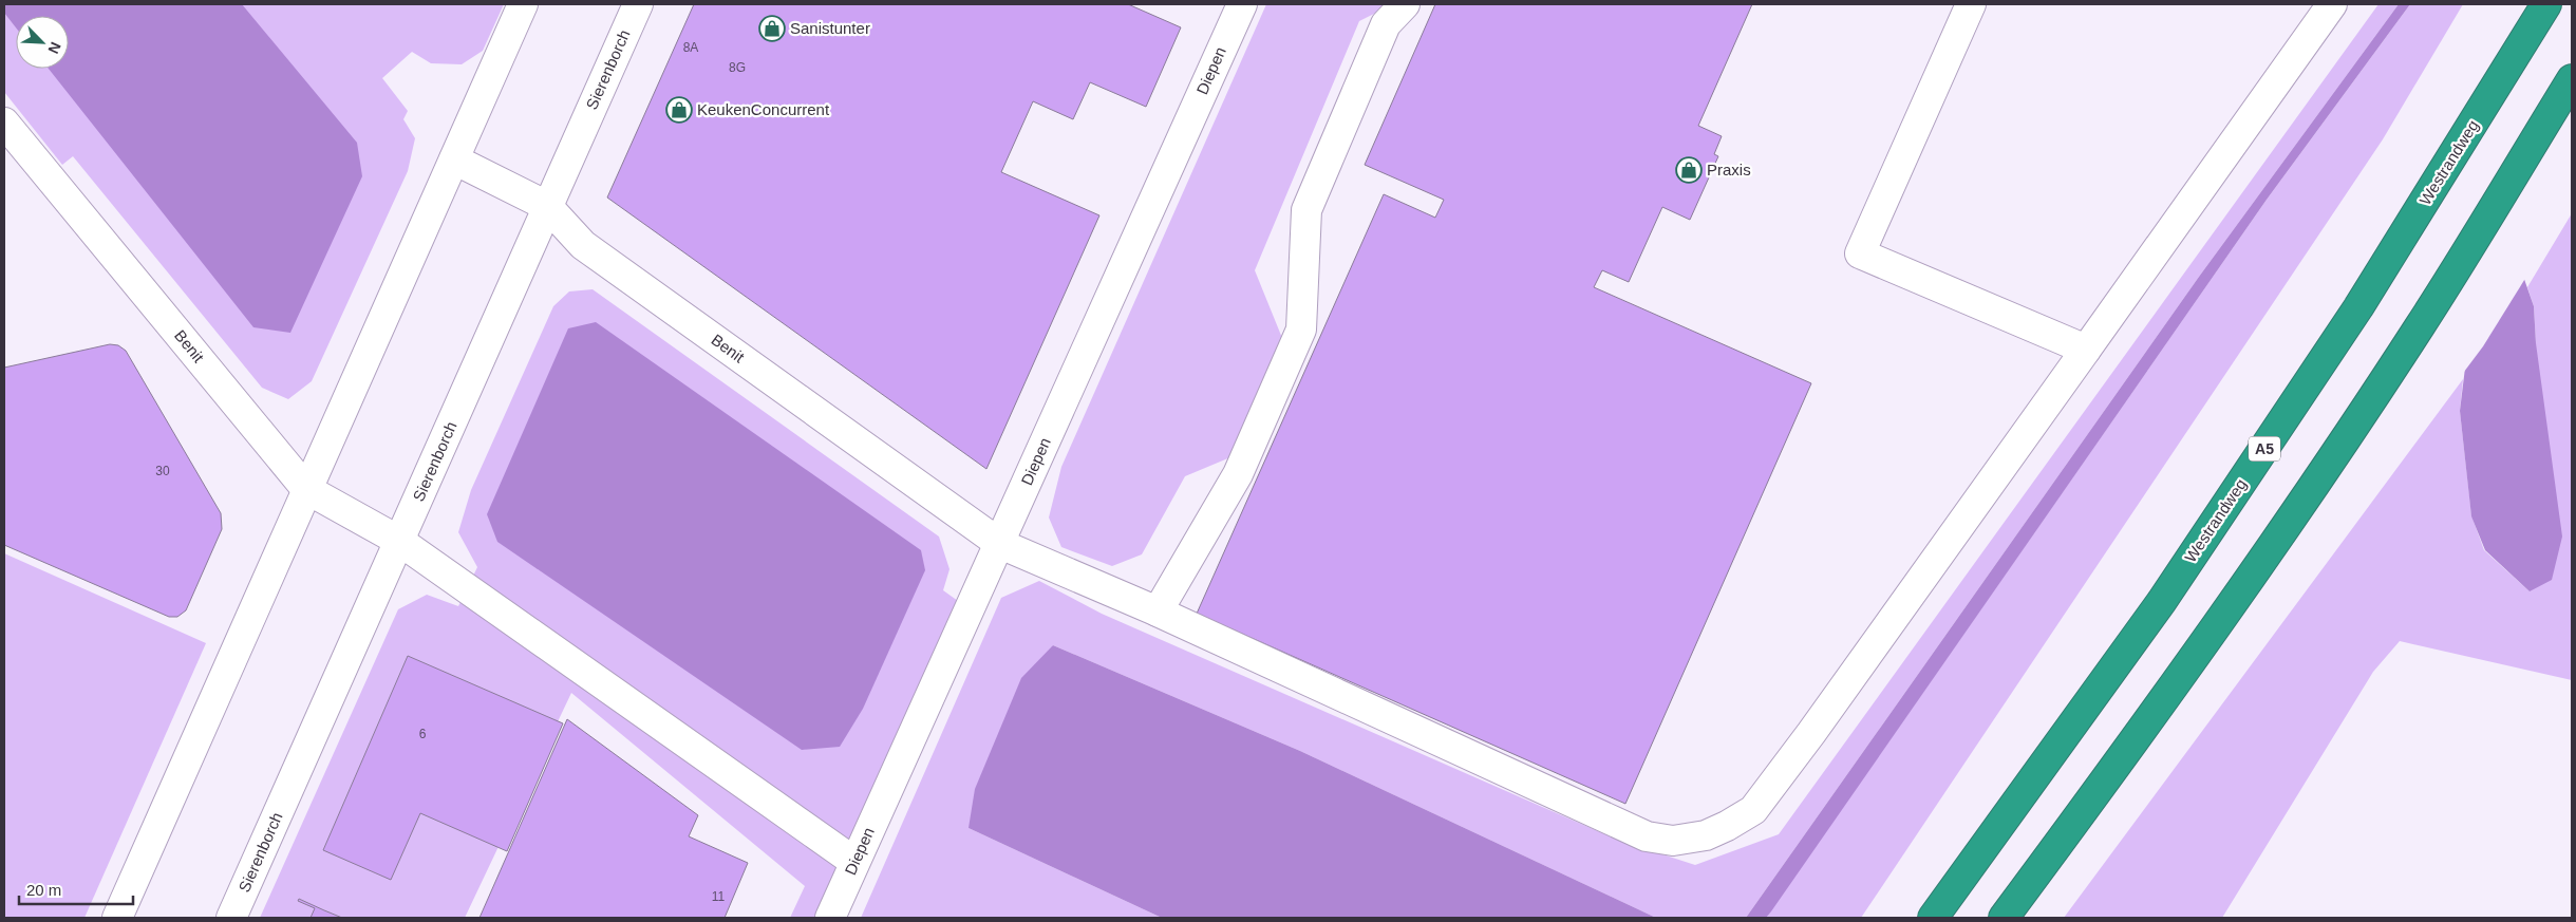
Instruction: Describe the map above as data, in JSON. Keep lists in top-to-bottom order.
{
  "streets": {
    "highway": ["Westrandweg", "A5"],
    "street": ["Sierenborch", "Diepen", "Benit"]
  },
  "crossings": [
    ["Sierenborch", "Benit"],
    ["Diepen", "Benit"]
  ],
  "places": {
    "shop": ["Sanistunter", "KeukenConcurrent", "Praxis"]
  },
  "house_numbers": [
    "8A",
    "8G",
    "30",
    "6",
    "11"
  ],
  "scale_bar": "20 m",
  "north": "bottom right"
}
